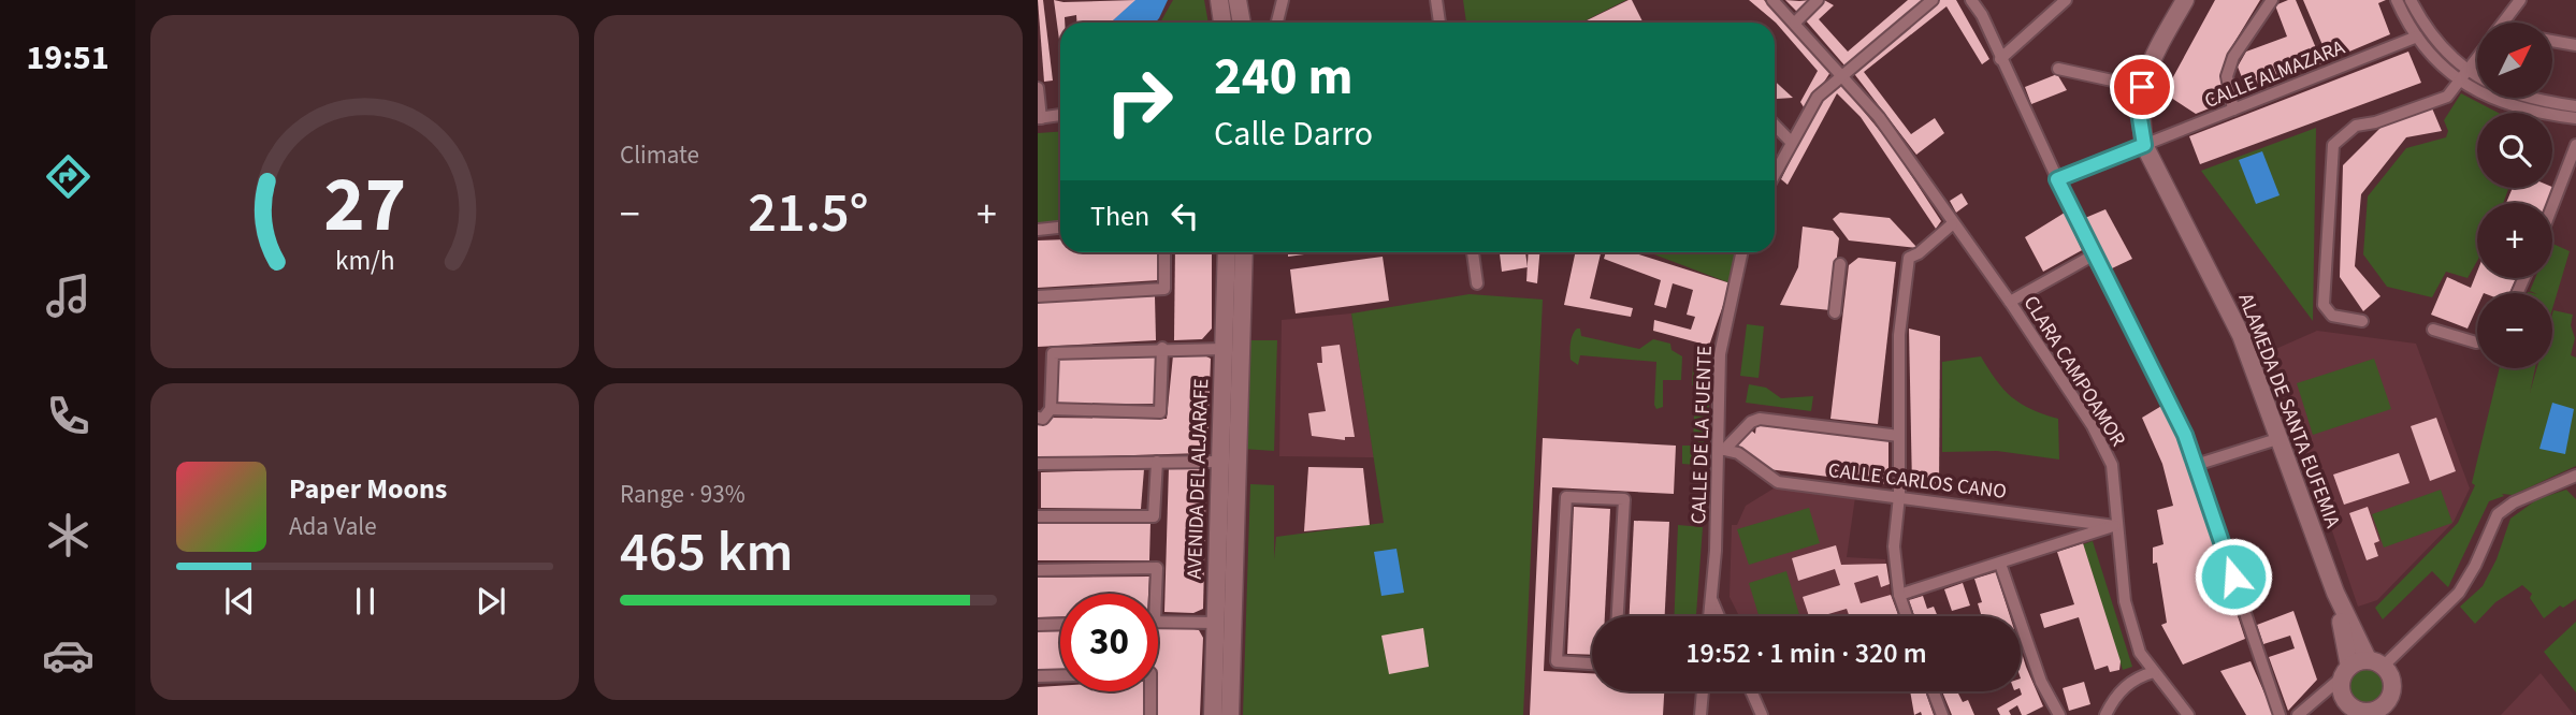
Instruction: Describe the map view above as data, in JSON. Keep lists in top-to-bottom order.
{
  "streets": {
    "main road": ["ALAMEDA DE SANTA EUFEMIA", "AVENIDA DEL ALJARAFE"],
    "street": [
      "CALLE ALMAZARA",
      "CLARA CAMPOAMOR",
      "CALLE DE LA FUENTE",
      "CALLE CARLOS CANO"
    ]
  },
  "crossings": [
    ["CALLE ALMAZARA", "ALAMEDA DE SANTA EUFEMIA"],
    ["CLARA CAMPOAMOR", "CALLE CARLOS CANO"],
    ["CALLE DE LA FUENTE", "CALLE CARLOS CANO"]
  ],
  "north": "top right",
  "page": {
    "tabs": "19:51",
    "tile": [
      "Climate",
      ["Range · 93%", "465 km"]
    ],
    "map_buttons": ["+", "−"],
    "turn": ["240 m", "Calle Darro"],
    "then": "Then",
    "heat": ["−", "21.5°", "+"],
    "song": ["Paper Moons", "Ada Vale"],
    "limit": "30",
    "trip": "19:52 · 1 min · 320 m",
    "gauge": ["27", "km/h"]
  }
}
